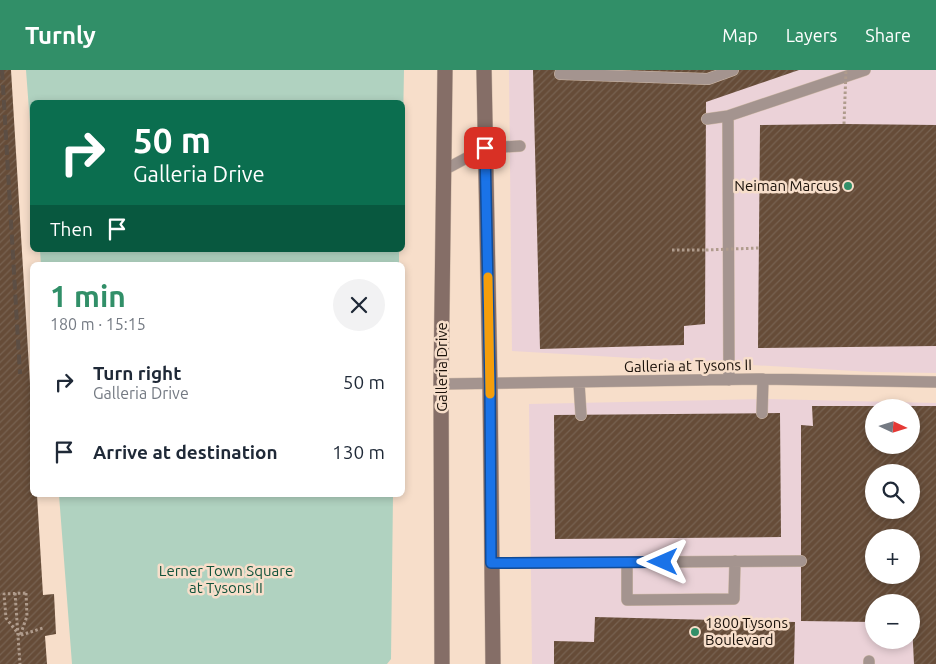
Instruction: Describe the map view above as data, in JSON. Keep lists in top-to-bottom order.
{
  "streets": {
    "street": ["Galleria Drive"],
    "lane": ["Galleria at Tysons II"]
  },
  "crossings": [
    ["Galleria at Tysons II", "Galleria Drive"]
  ],
  "parks": ["Lerner Town Square at Tysons II"],
  "places": ["Neiman Marcus", "1800 Tysons Boulevard"],
  "north": "right",
  "page": {
    "header": "Turnly",
    "nav": ["Map", "Layers", "Share"],
    "turn": ["50 m", "Galleria Drive"],
    "then": "Then",
    "heading": ["1 min", "180 m · 15:15"],
    "list": [
      {
        "name": "Turn right",
        "note": "Galleria Drive",
        "value": "50 m"
      },
      {
        "name": "Arrive at destination",
        "value": "130 m"
      }
    ],
    "map_buttons": ["+", "−"]
  }
}
